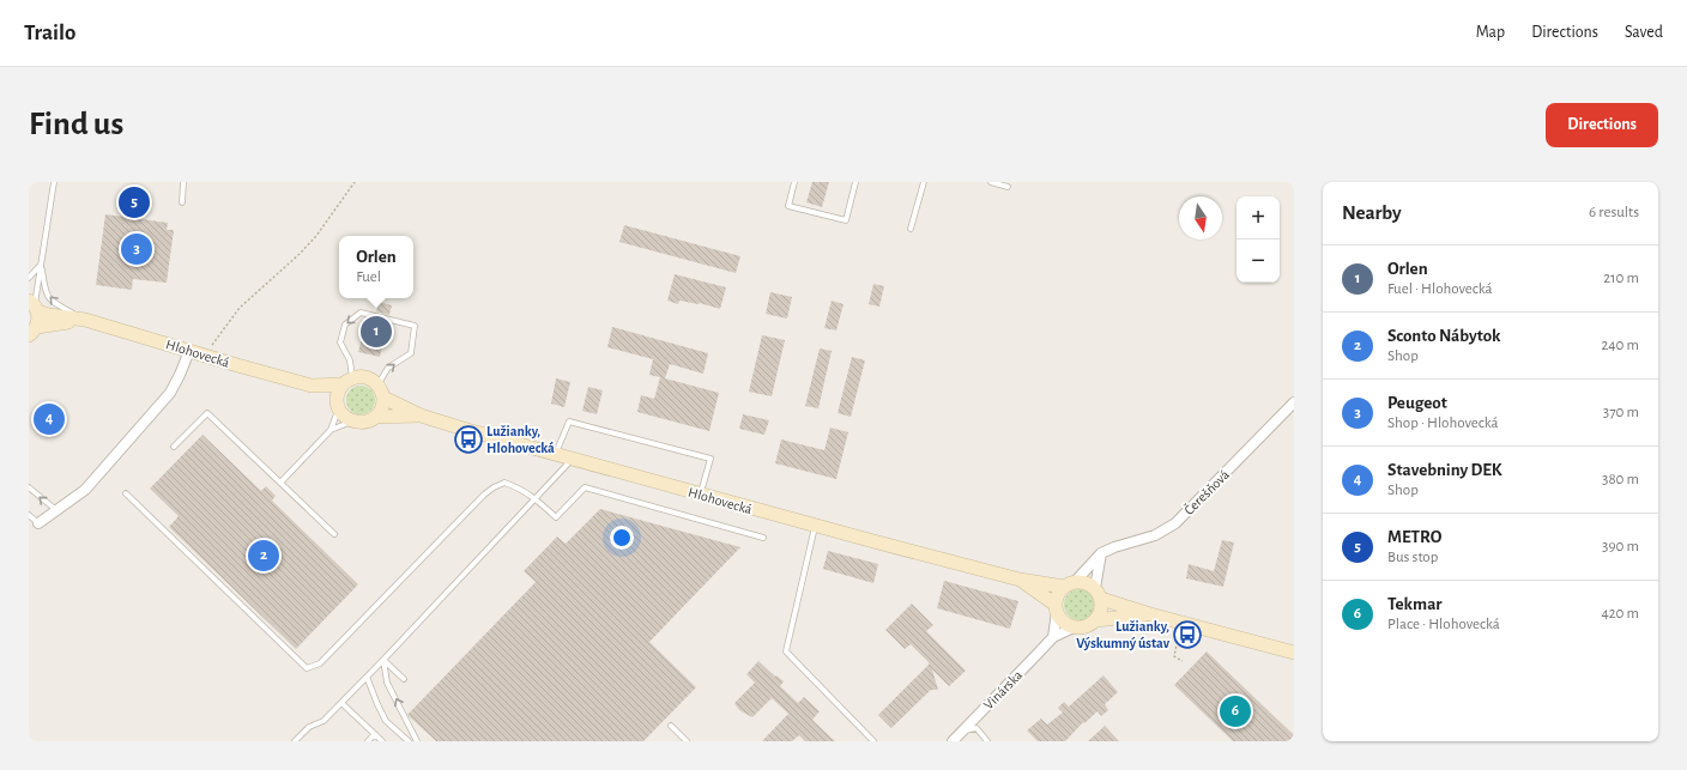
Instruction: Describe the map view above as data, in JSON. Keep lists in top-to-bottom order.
{
  "streets": {
    "main road": ["Hlohovecká"],
    "street": ["Čerešňová", "Vinárska"]
  },
  "crossings": [
    ["Hlohovecká", "Čerešňová"],
    ["Hlohovecká", "Vinárska"],
    ["Čerešňová", "Vinárska"]
  ],
  "places": {
    "bus stop": ["Lužianky, Hlohovecká", "Lužianky, Výskumný ústav"]
  },
  "north": "bottom",
  "page": {
    "header": "Trailo",
    "nav": ["Map", "Directions", "Saved"],
    "buttons": "Directions",
    "title": "Find us",
    "heading": ["Nearby", "6 results"],
    "pins": [
      "5",
      "3",
      "1",
      "4",
      "2",
      "6"
    ],
    "map_buttons": ["+", "−"],
    "popup": ["Orlen", "Fuel"],
    "list": [
      {
        "mark": "1",
        "name": "Orlen",
        "note": "Fuel · Hlohovecká",
        "value": "210 m"
      },
      {
        "mark": "2",
        "name": "Sconto Nábytok",
        "note": "Shop",
        "value": "240 m"
      },
      {
        "mark": "3",
        "name": "Peugeot",
        "note": "Shop · Hlohovecká",
        "value": "370 m"
      },
      {
        "mark": "4",
        "name": "Stavebniny DEK",
        "note": "Shop",
        "value": "380 m"
      },
      {
        "mark": "5",
        "name": "METRO",
        "note": "Bus stop",
        "value": "390 m"
      },
      {
        "mark": "6",
        "name": "Tekmar",
        "note": "Place · Hlohovecká",
        "value": "420 m"
      }
    ]
  }
}
